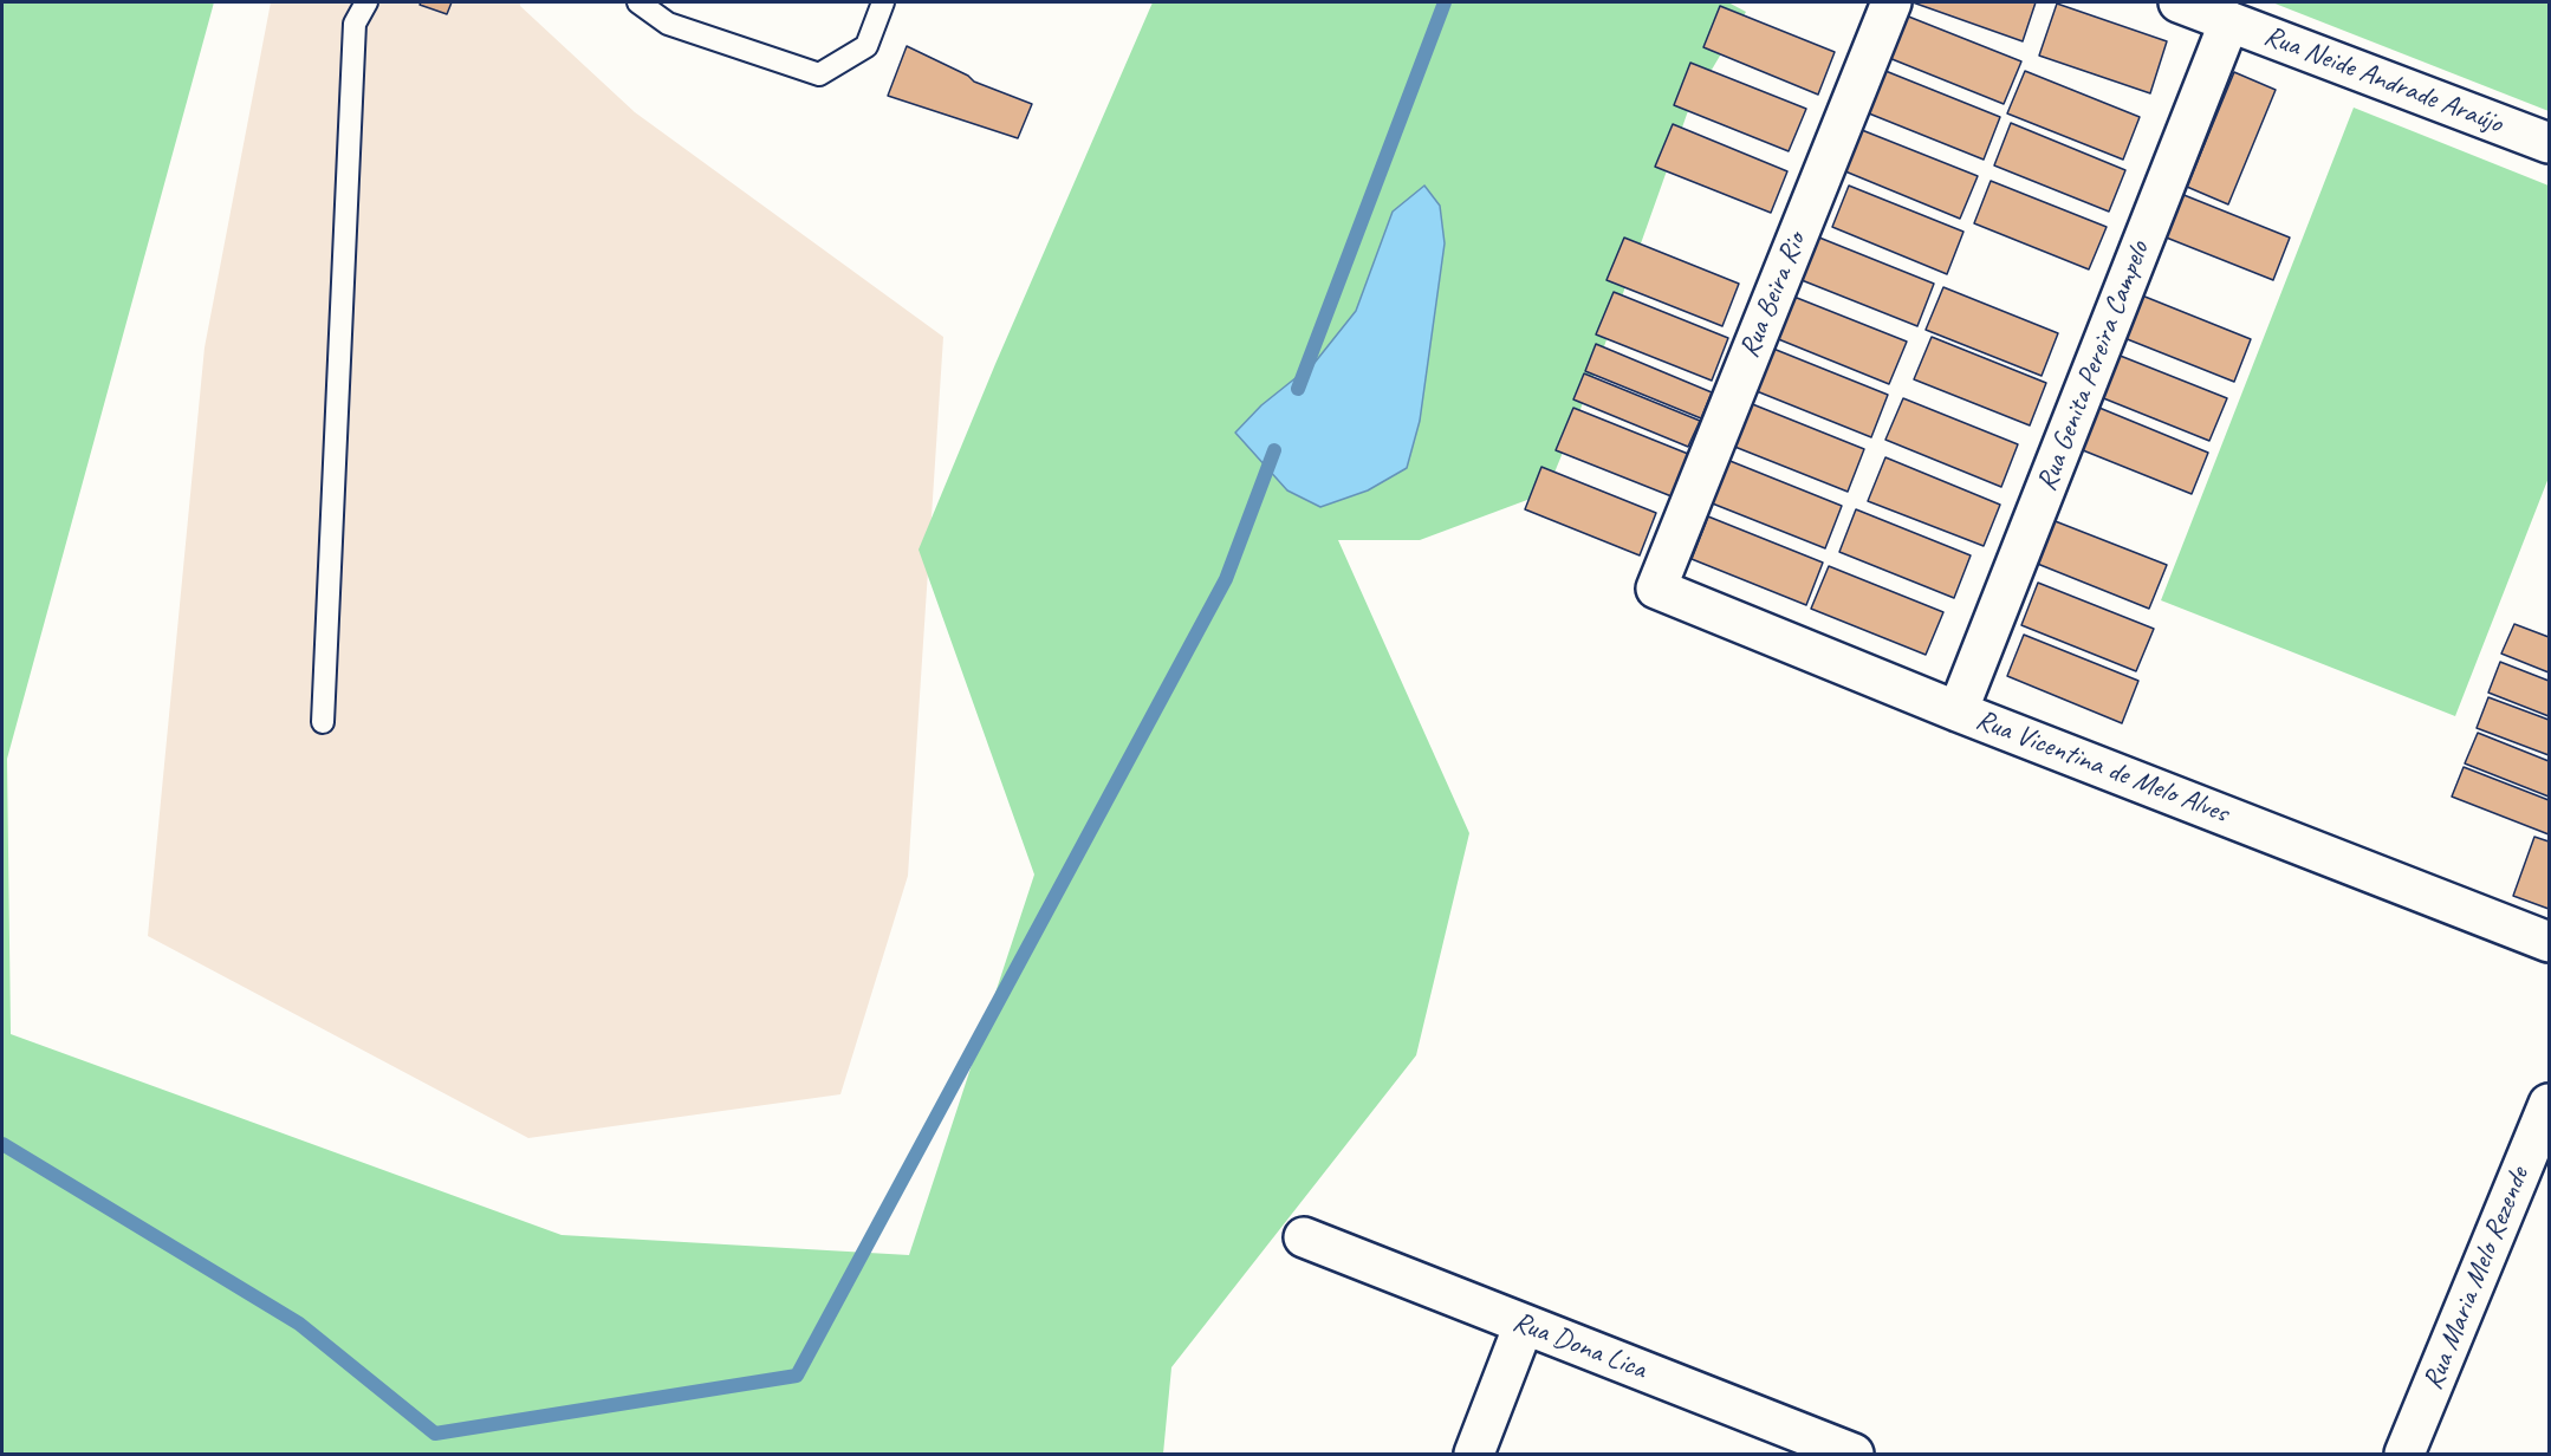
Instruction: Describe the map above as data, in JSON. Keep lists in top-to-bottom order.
{
  "streets": {
    "street": [
      "Rua Neide Andrade Araújo",
      "Rua Beira Rio",
      "Rua Genita Pereira Campelo",
      "Rua Vicentina de Melo Alves",
      "Rua Maria Melo Rezende",
      "Rua Dona Lica"
    ]
  },
  "crossings": [
    ["Rua Neide Andrade Araújo", "Rua Genita Pereira Campelo"],
    ["Rua Beira Rio", "Rua Vicentina de Melo Alves"],
    ["Rua Genita Pereira Campelo", "Rua Vicentina de Melo Alves"]
  ]
}
